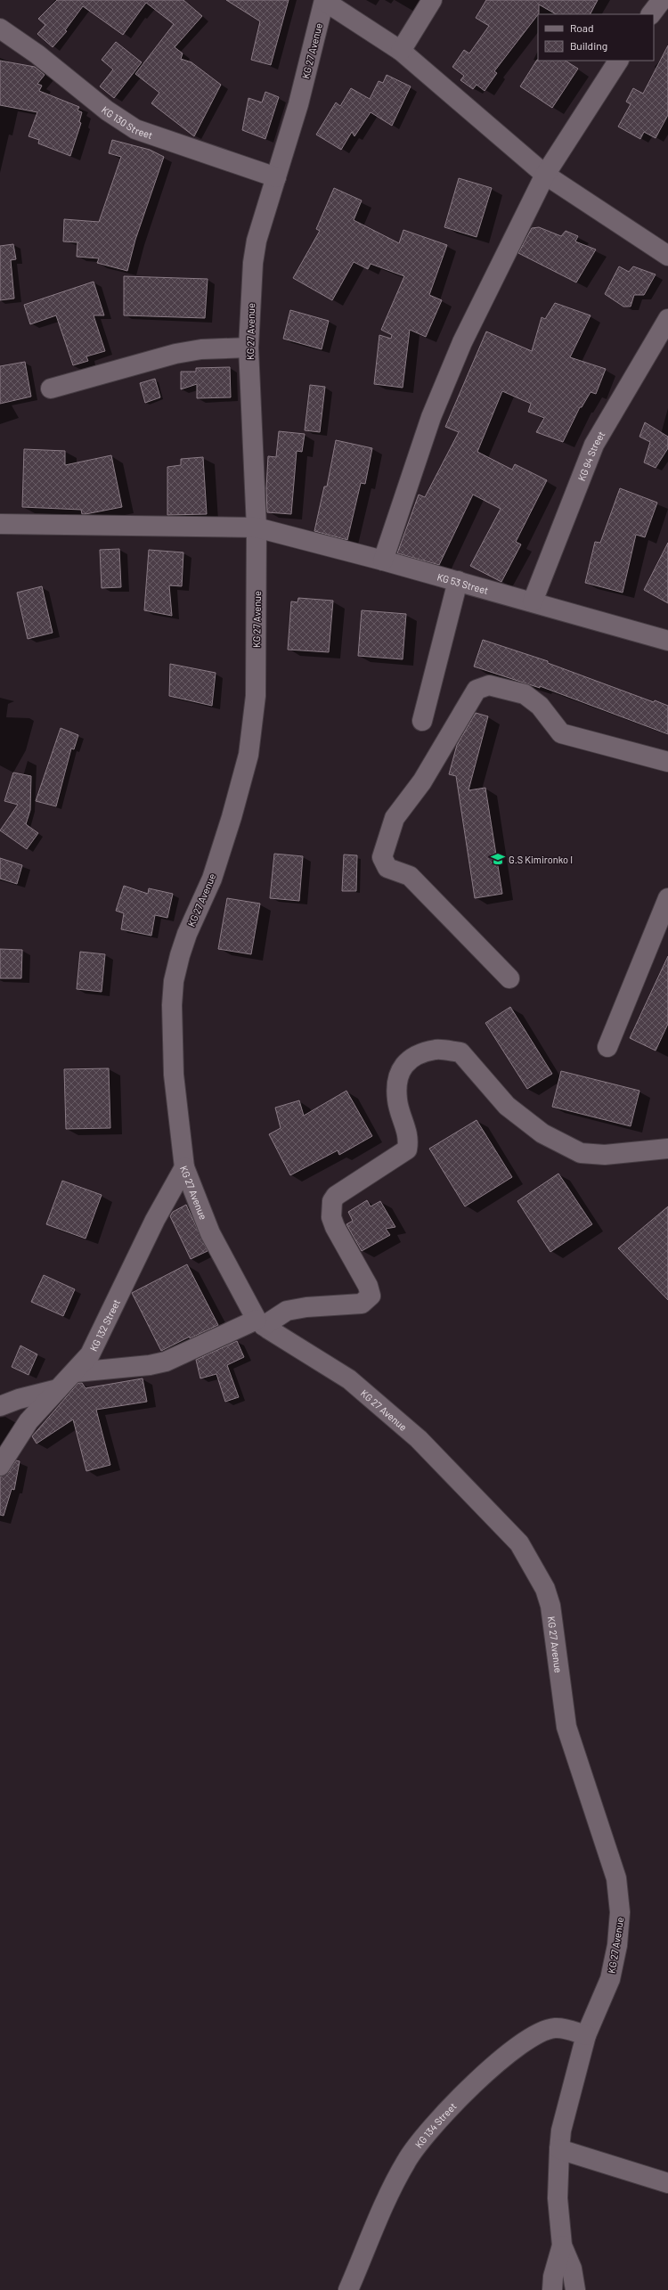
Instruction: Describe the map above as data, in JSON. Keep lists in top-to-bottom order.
{
  "streets": {
    "street": [
      "KG 27 Avenue",
      "KG 130 Street",
      "KG 94 Street",
      "KG 53 Street",
      "KG 132 Street",
      "KG 134 Street"
    ]
  },
  "crossings": [
    ["KG 27 Avenue", "KG 130 Street"],
    ["KG 27 Avenue", "KG 53 Street"],
    ["KG 27 Avenue", "KG 132 Street"],
    ["KG 27 Avenue", "KG 134 Street"],
    ["KG 94 Street", "KG 53 Street"]
  ],
  "places": {
    "school or university": ["G.S Kimironko I"]
  },
  "legend": ["Road", "Building"]
}
